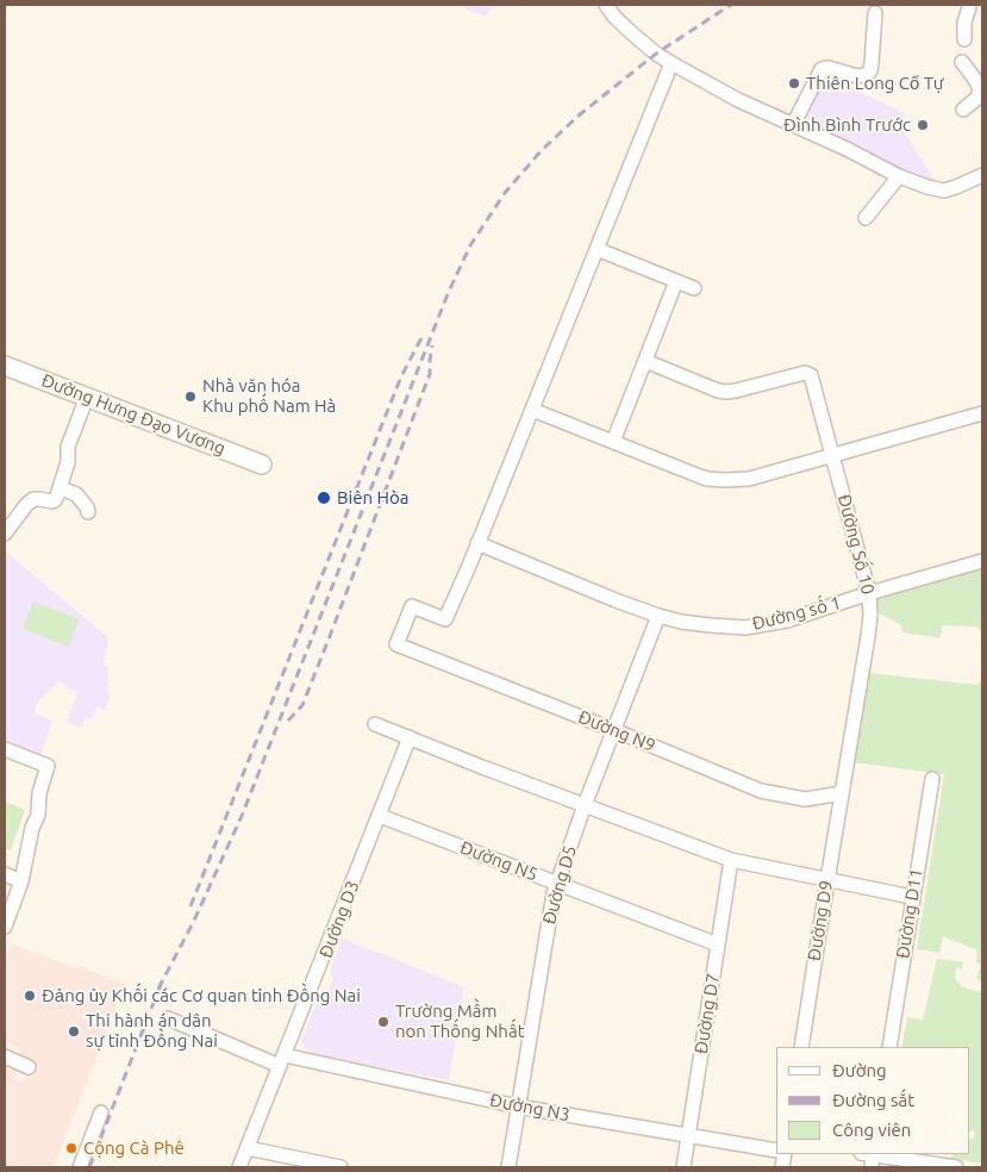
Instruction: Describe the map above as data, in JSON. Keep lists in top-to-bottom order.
{
  "streets": {
    "main road": ["Đường Hưng Đạo Vương"],
    "street": [
      "Đường Số 10",
      "Đường số 1",
      "Đường N9",
      "Đường N5",
      "Đường D5",
      "Đường D11",
      "Đường D3",
      "Đường D9",
      "Đường D7",
      "Đường N3"
    ]
  },
  "crossings": [
    ["Đường Số 10", "Đường số 1"],
    ["Đường Số 10", "Đường N9"],
    ["Đường Số 10", "Đường D9"],
    ["Đường số 1", "Đường N9"],
    ["Đường số 1", "Đường D5"],
    ["Đường N9", "Đường D5"],
    ["Đường N9", "Đường D9"],
    ["Đường N5", "Đường D5"],
    ["Đường N5", "Đường D3"],
    ["Đường N5", "Đường D7"],
    ["Đường D5", "Đường N3"],
    ["Đường D3", "Đường N3"],
    ["Đường D7", "Đường N3"]
  ],
  "places": [
    "Thiên Long Cổ Tự",
    "Đình Bình Trước",
    "Nhà văn hóa Khu phố Nam Hà",
    "Biên Hòa",
    "Đảng ủy Khối các Cơ quan tỉnh Đồng Nai",
    "Trường Mầm non Thống Nhất",
    "Thi hành án dân sự tỉnh Đồng Nai",
    "Cộng Cà Phê"
  ],
  "legend": ["Đường", "Đường sắt", "Công viên"]
}
